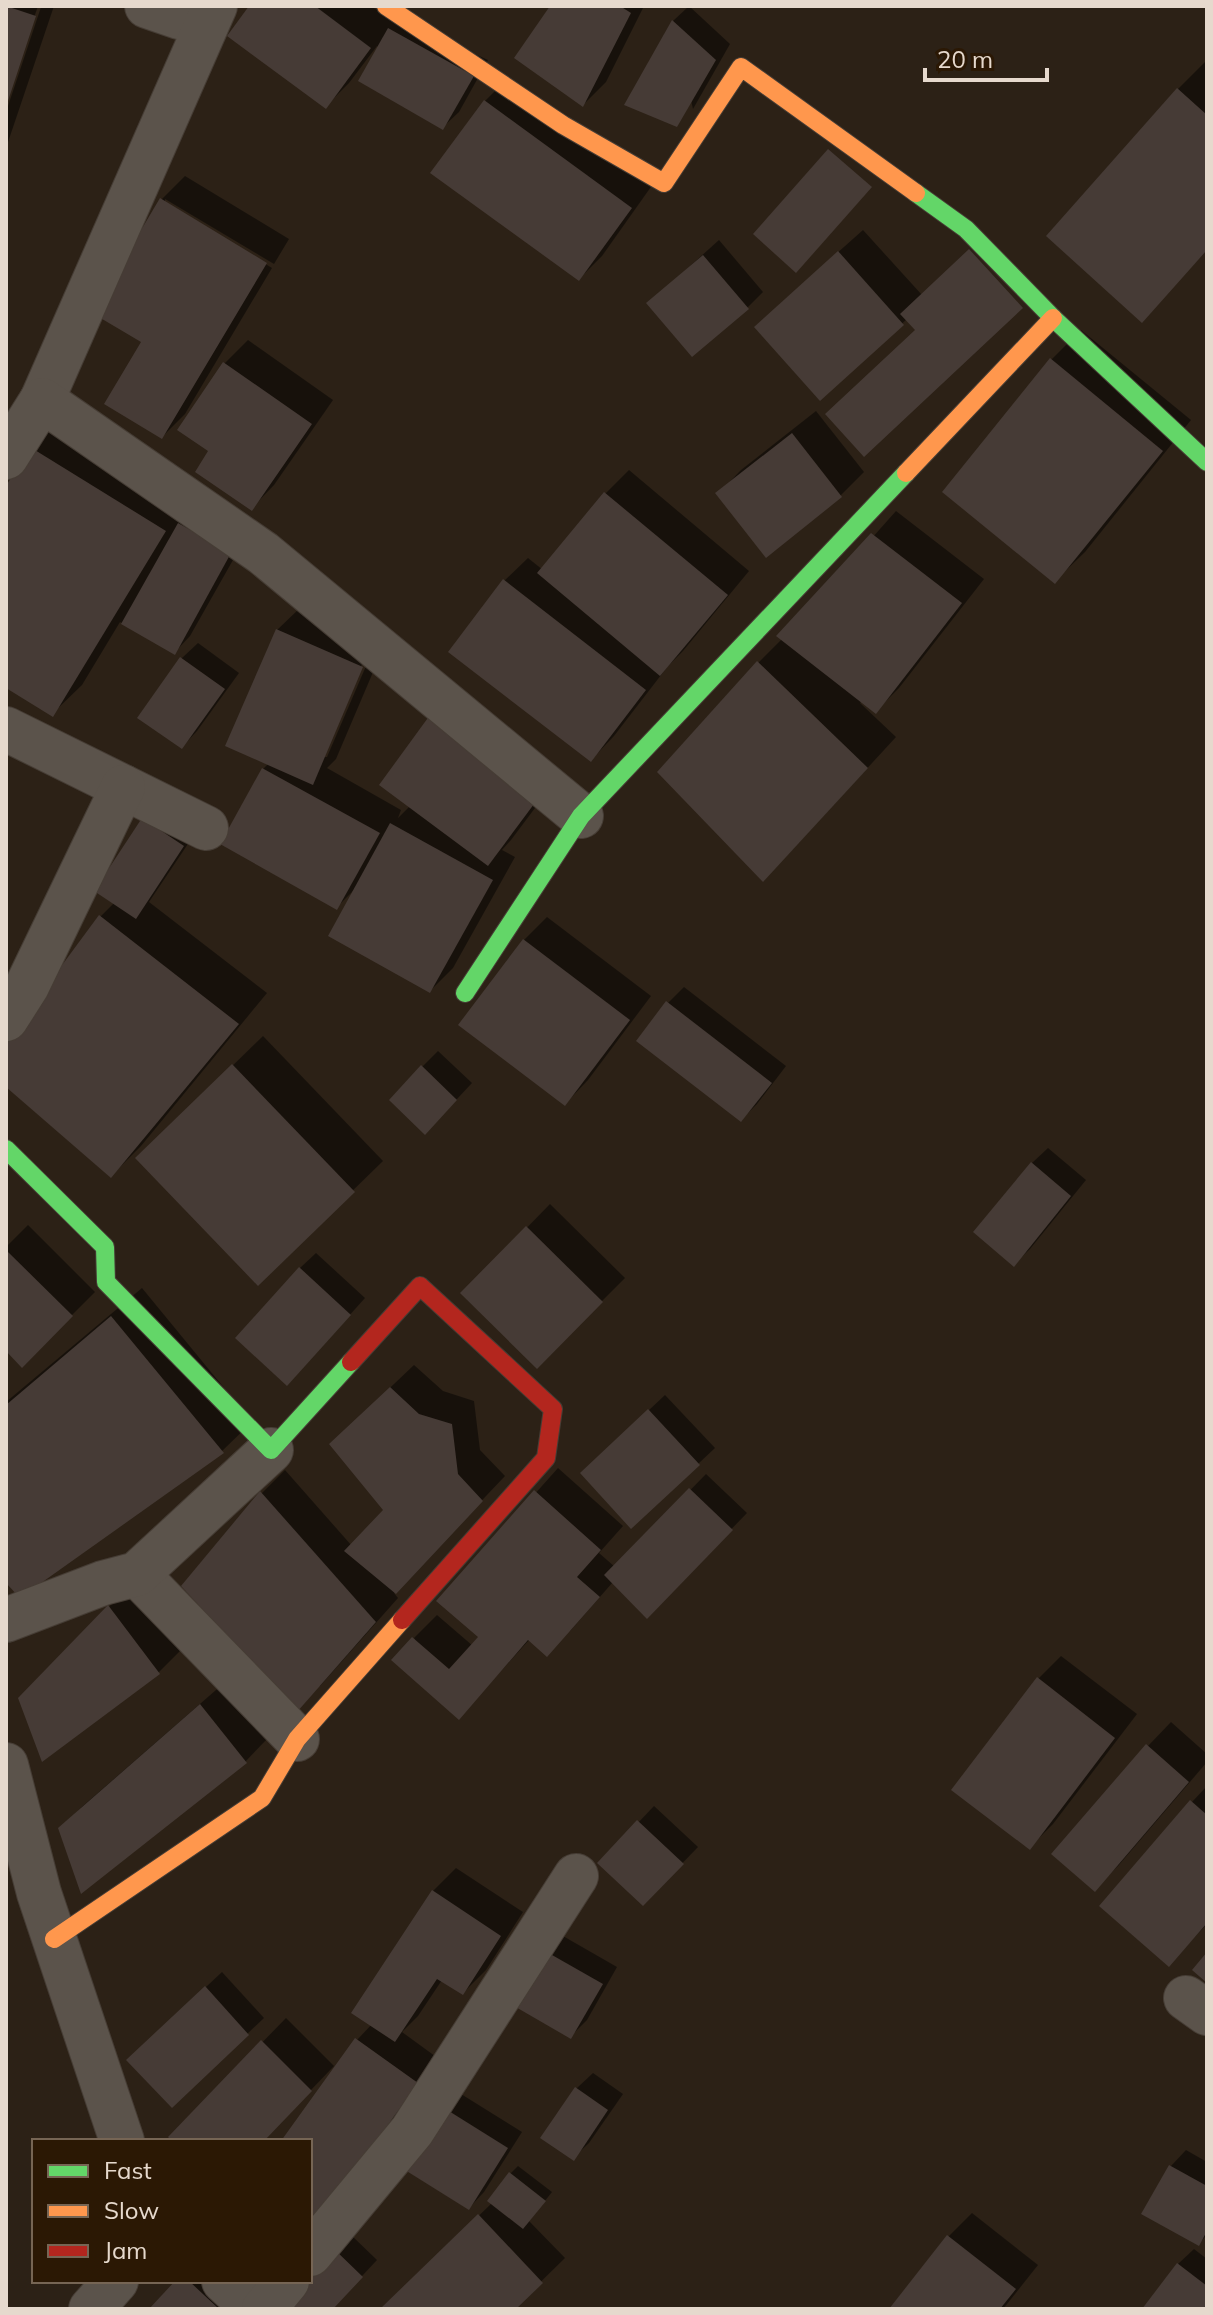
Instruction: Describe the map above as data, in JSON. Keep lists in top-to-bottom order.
{
  "legend": ["Fast", "Slow", "Jam"],
  "scale_bar": "20 m"
}
